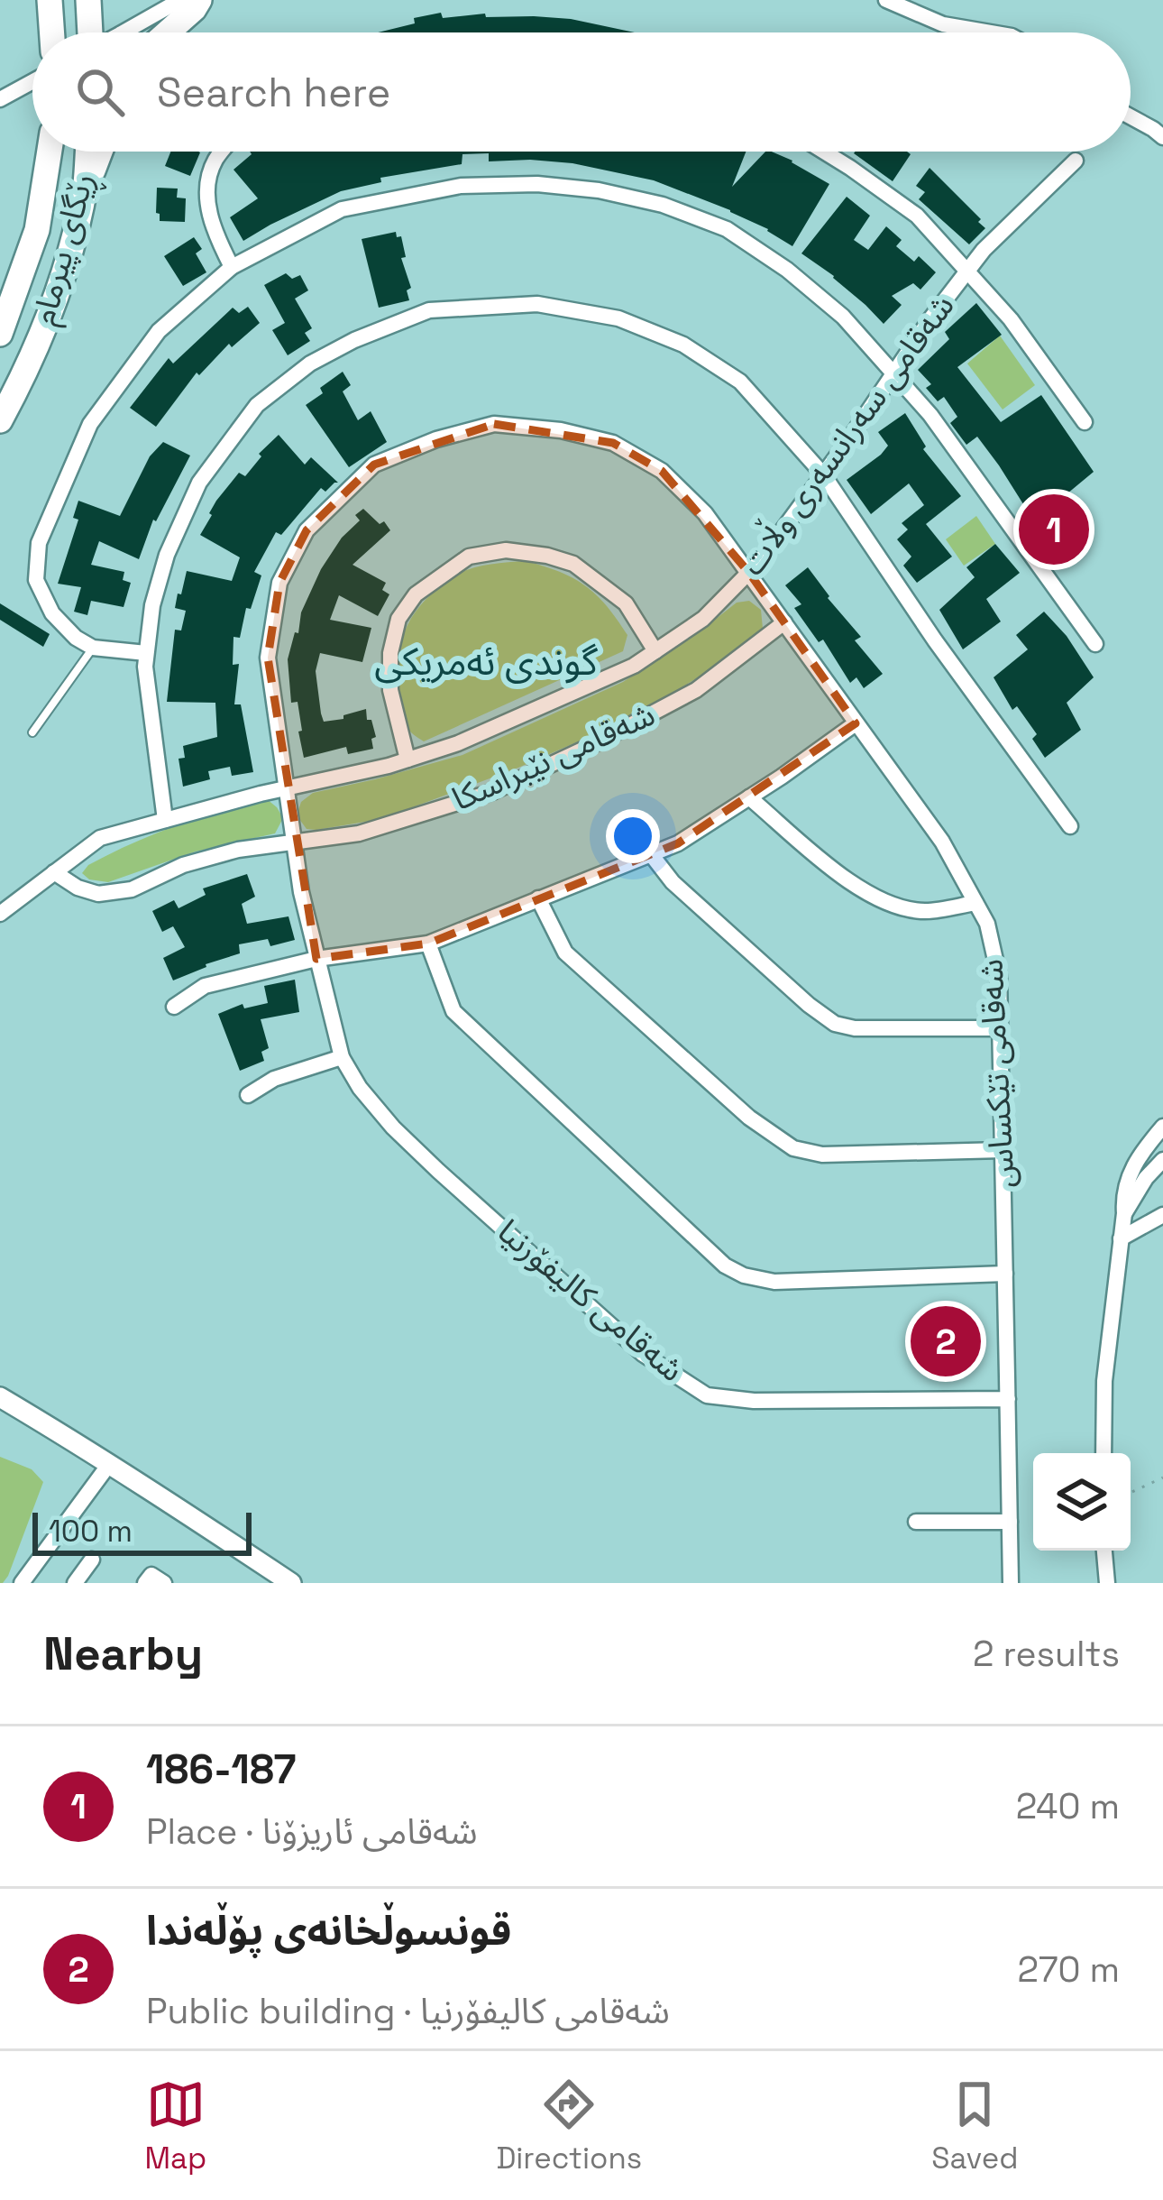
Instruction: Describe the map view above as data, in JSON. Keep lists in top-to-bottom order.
{
  "streets": {
    "highway": ["ڕێگای پیرمام"],
    "street": [
      "شەقامی سەرانسەری وڵات",
      "شەقامی نێبراسکا",
      "شەقامی تێکساس",
      "شەقامی کالیفۆرنیا"
    ]
  },
  "crossings": [
    ["شەقامی سەرانسەری وڵات", "شەقامی نێبراسکا"],
    ["شەقامی سەرانسەری وڵات", "شەقامی تێکساس"],
    ["شەقامی نێبراسکا", "شەقامی تێکساس"],
    ["شەقامی تێکساس", "شەقامی کالیفۆرنیا"]
  ],
  "districts": ["گوندی ئەمریکی"],
  "scale_bar": "100 m",
  "page": {
    "search": "Search here",
    "pins": ["1", "2"],
    "scale": "100 m",
    "heading": ["Nearby", "2 results"],
    "list": [
      {
        "mark": "1",
        "name": "186-187",
        "note": "Place · شەقامی ئاریزۆنا",
        "value": "240 m"
      },
      {
        "mark": "2",
        "name": "قونسوڵخانەی پۆڵەندا",
        "note": "Public building · شەقامی کالیفۆرنیا",
        "value": "270 m"
      }
    ],
    "nav": ["Map", "Directions", "Saved"]
  }
}
